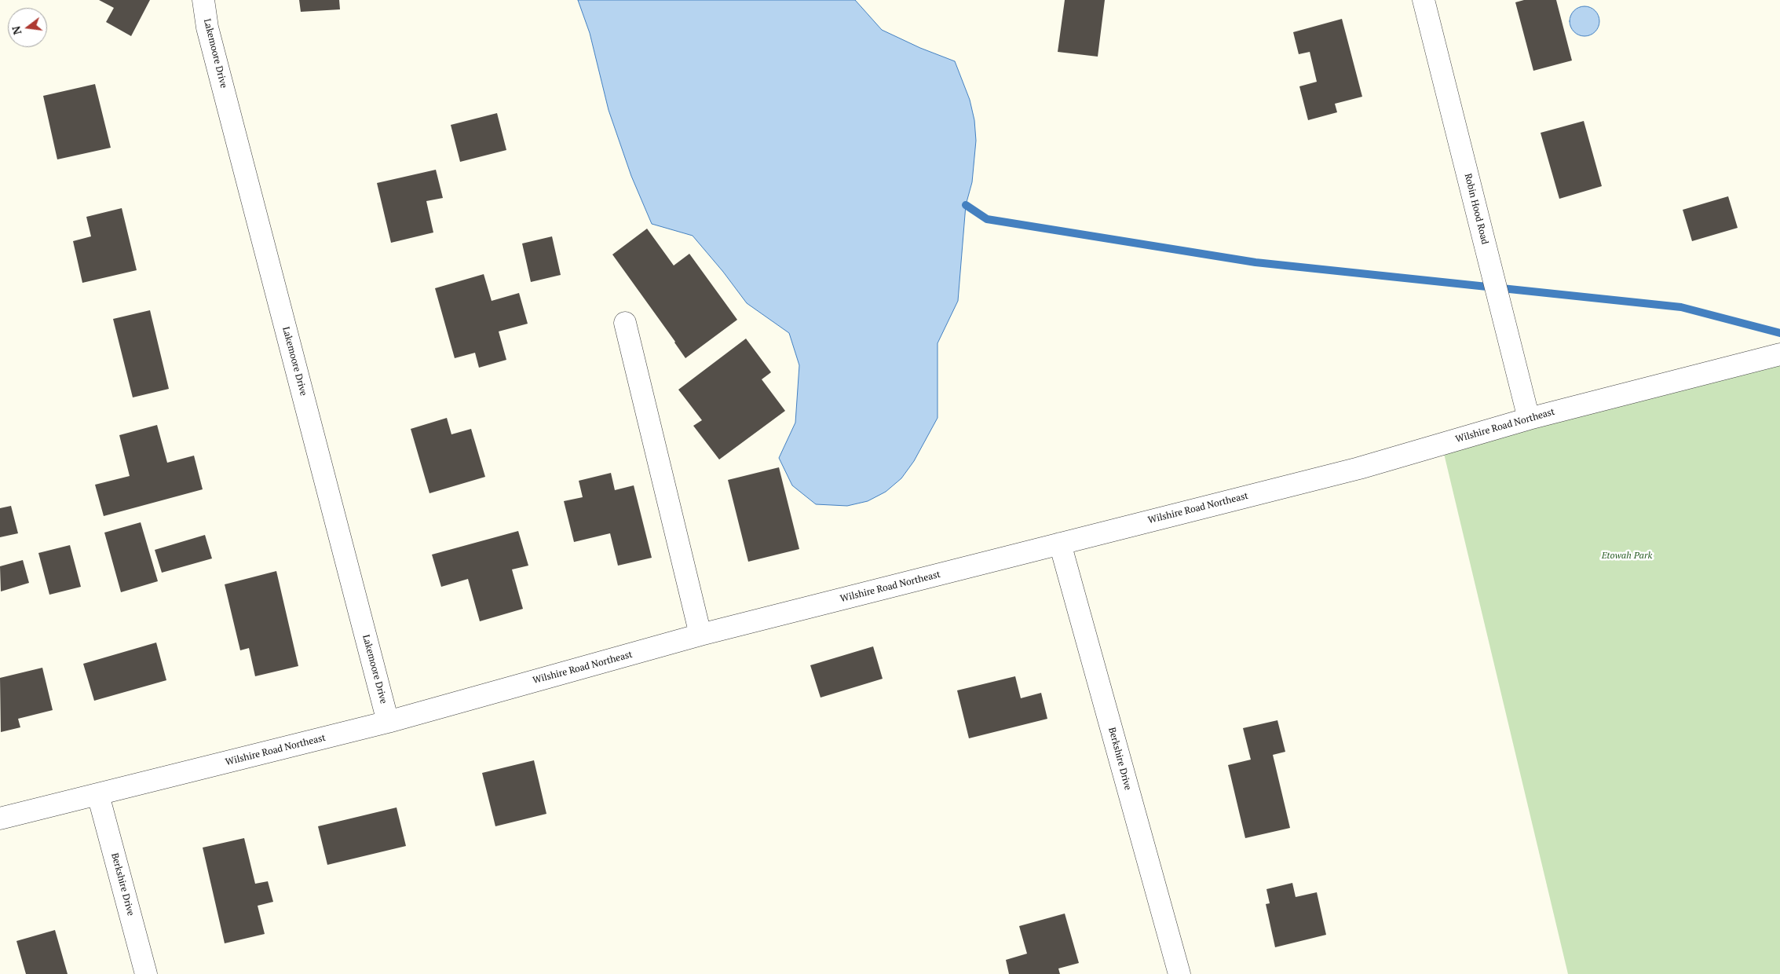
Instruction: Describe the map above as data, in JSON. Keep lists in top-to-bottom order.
{
  "streets": {
    "street": [
      "Lakemoore Drive",
      "Robin Hood Road",
      "Wilshire Road Northeast",
      "Berkshire Drive"
    ]
  },
  "crossings": [
    ["Lakemoore Drive", "Wilshire Road Northeast"],
    ["Robin Hood Road", "Wilshire Road Northeast"],
    ["Wilshire Road Northeast", "Berkshire Drive"]
  ],
  "parks": ["Etowah Park"],
  "north": "left"
}
